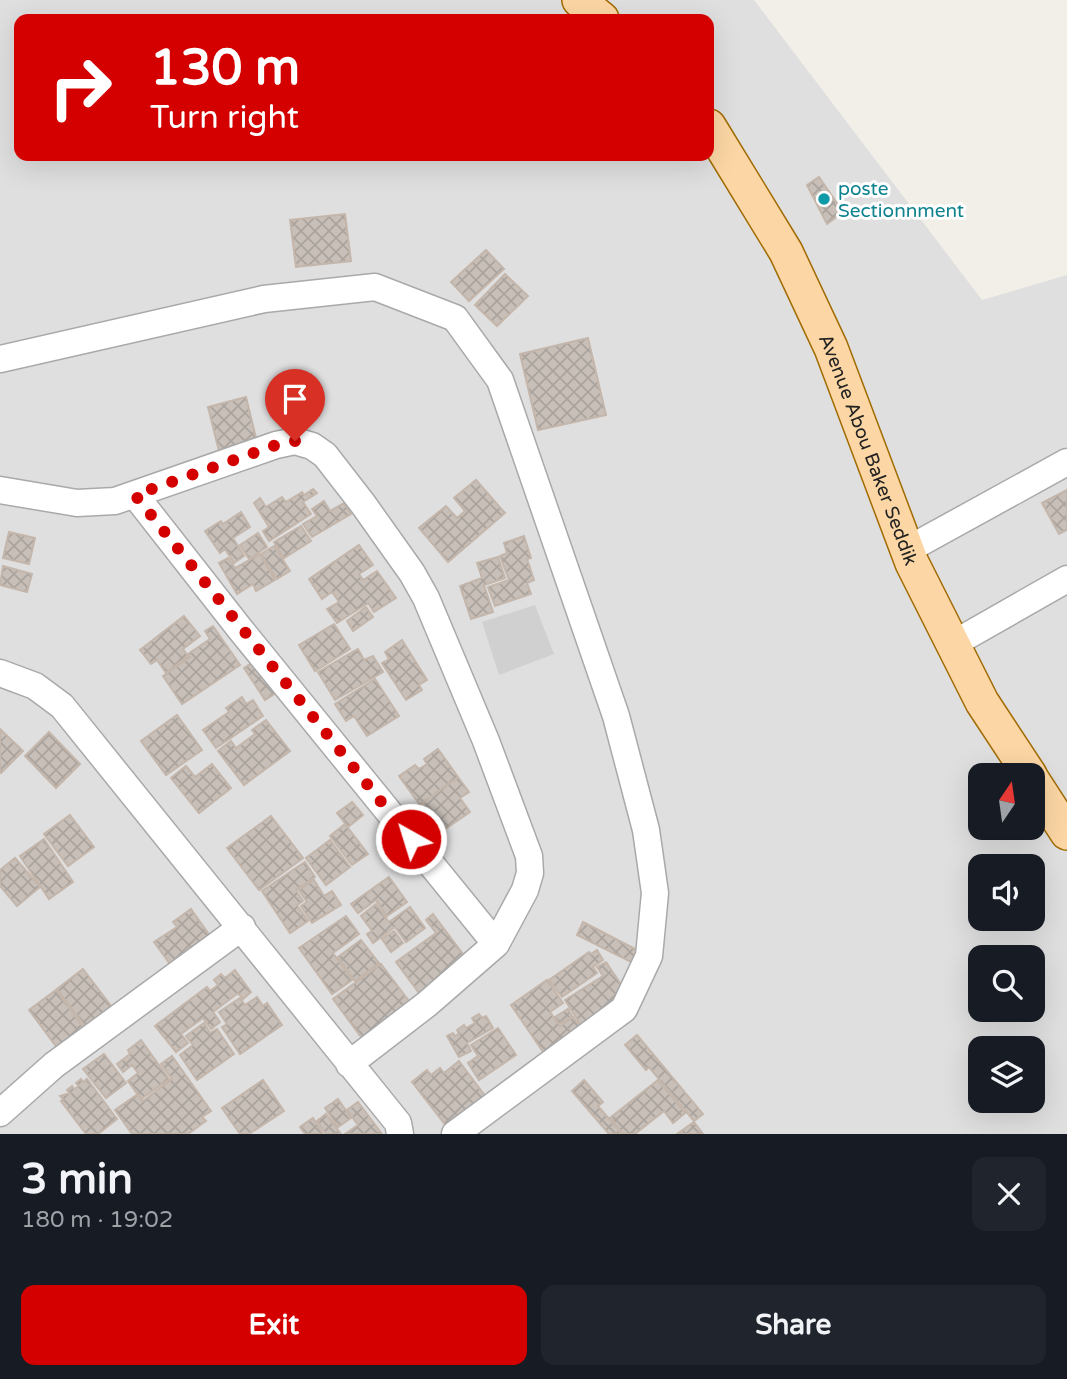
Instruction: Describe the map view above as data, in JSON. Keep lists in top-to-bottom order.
{
  "streets": {
    "main road": ["Avenue Abou Baker Seddik"]
  },
  "places": ["poste Sectionnment"],
  "north": "top",
  "page": {
    "turn": ["130 m", "Turn right"],
    "heading": ["3 min", "180 m · 19:02"],
    "buttons": ["Exit", "Share"]
  }
}
